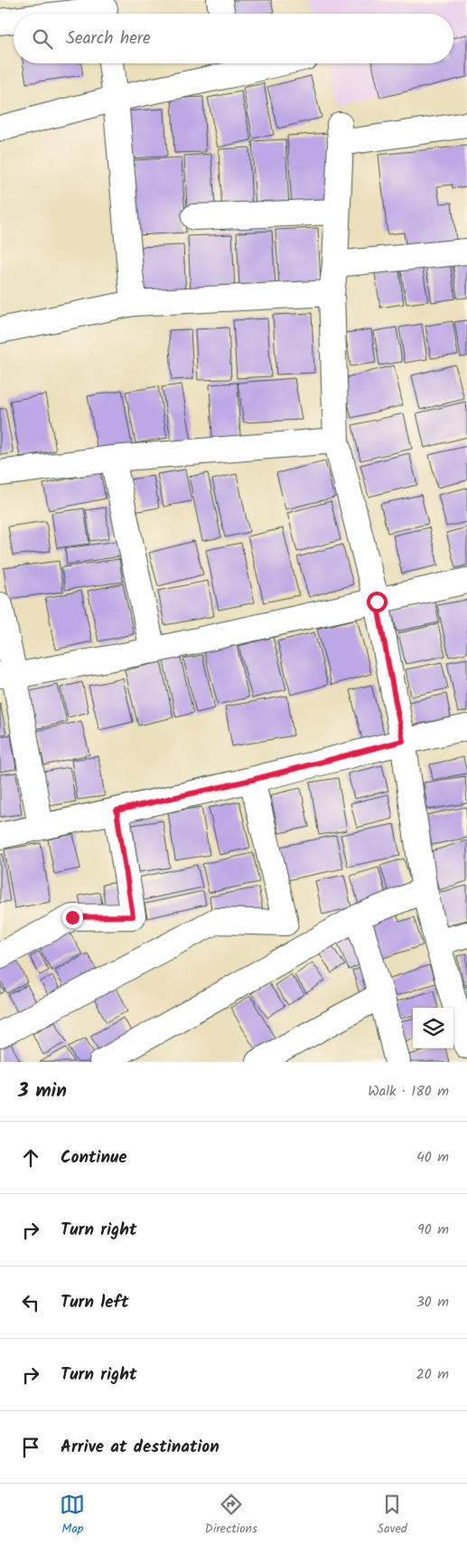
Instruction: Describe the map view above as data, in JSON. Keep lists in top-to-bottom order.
{
  "page": {
    "search": "Search here",
    "heading": ["3 min", "Walk · 180 m"],
    "list": [
      ["Continue", "40 m"],
      ["Turn right", "90 m"],
      ["Turn left", "30 m"],
      ["Turn right", "20 m"],
      "Arrive at destination"
    ],
    "nav": ["Map", "Directions", "Saved"]
  }
}
